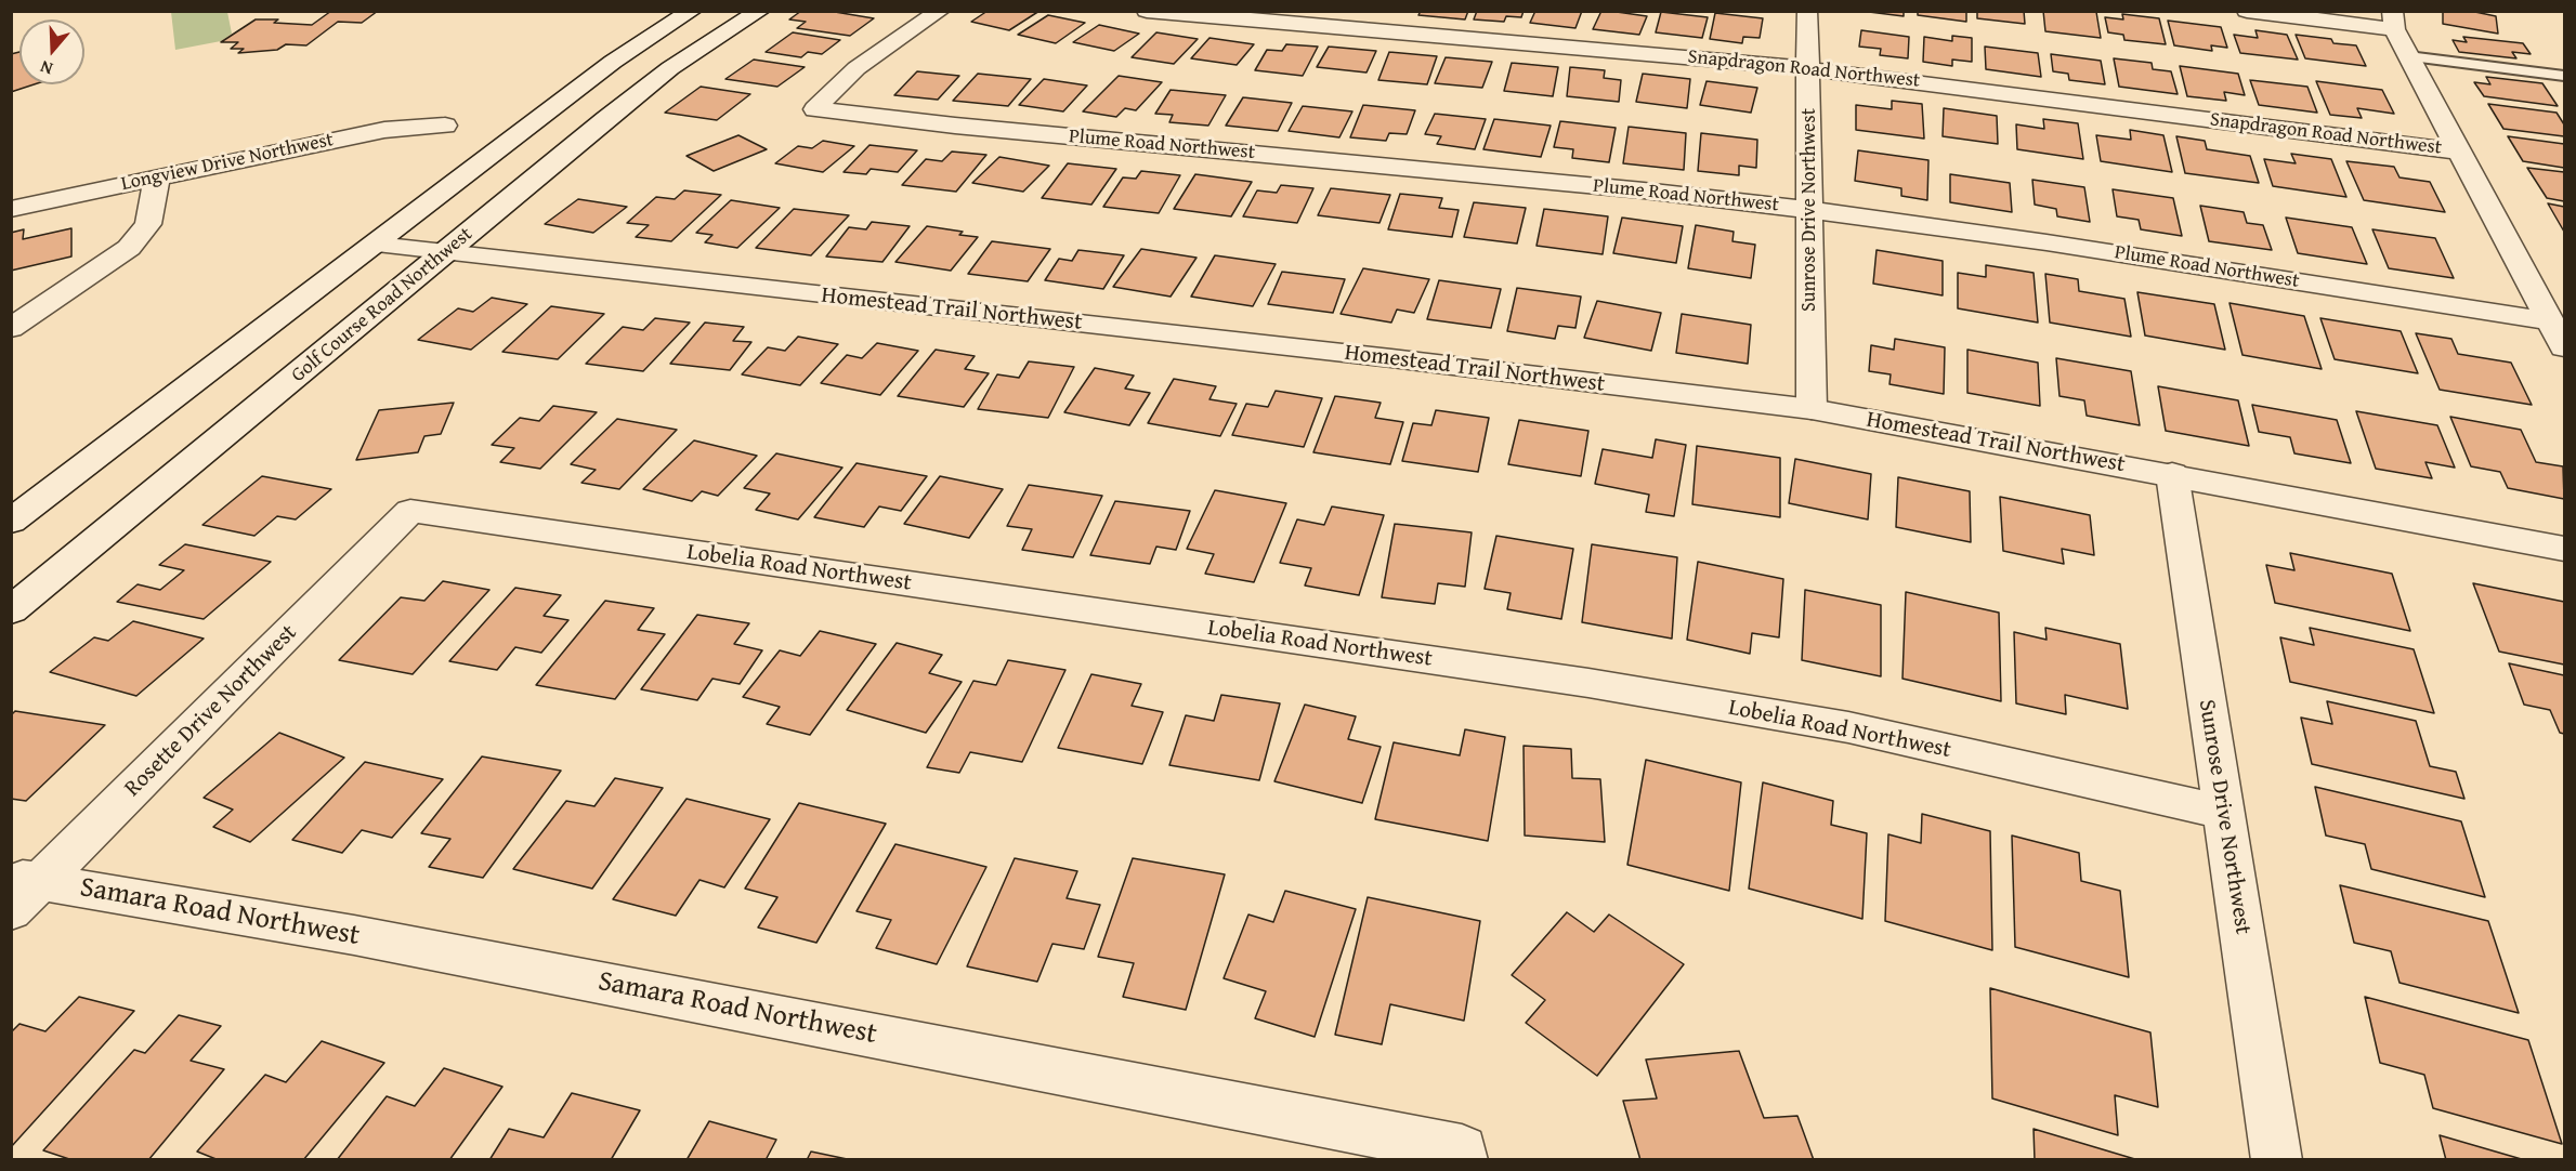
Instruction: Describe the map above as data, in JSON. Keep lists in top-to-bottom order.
{
  "streets": {
    "street": [
      "Snapdragon Road Northwest",
      "Plume Road Northwest",
      "Longview Drive Northwest",
      "Sunrose Drive Northwest",
      "Golf Course Road Northwest",
      "Homestead Trail Northwest",
      "Lobelia Road Northwest",
      "Rosette Drive Northwest",
      "Samara Road Northwest"
    ]
  },
  "crossings": [
    ["Snapdragon Road Northwest", "Sunrose Drive Northwest"],
    ["Plume Road Northwest", "Sunrose Drive Northwest"],
    ["Sunrose Drive Northwest", "Homestead Trail Northwest"],
    ["Sunrose Drive Northwest", "Lobelia Road Northwest"],
    ["Golf Course Road Northwest", "Homestead Trail Northwest"],
    ["Lobelia Road Northwest", "Rosette Drive Northwest"],
    ["Rosette Drive Northwest", "Samara Road Northwest"]
  ],
  "north": "bottom"
}
